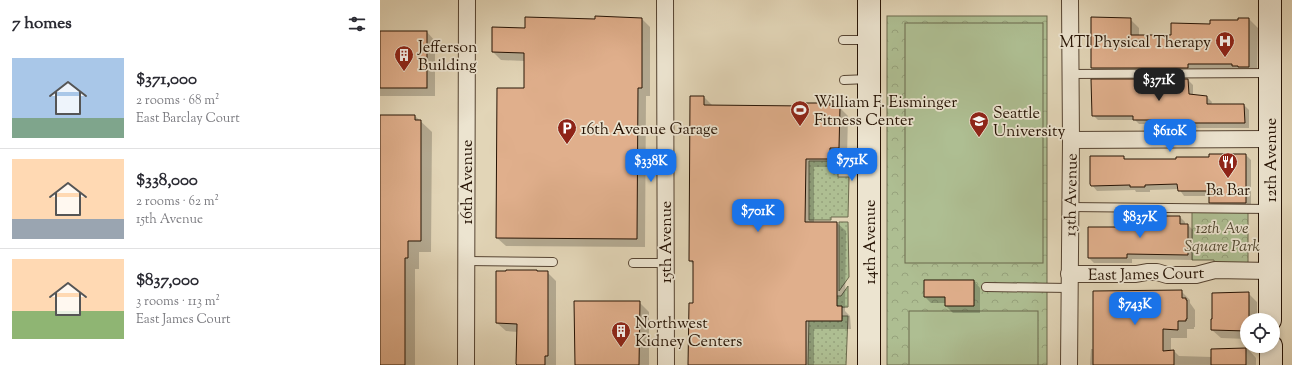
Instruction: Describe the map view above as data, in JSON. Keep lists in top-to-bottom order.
{
  "streets": {
    "street": [
      "12th Avenue",
      "16th Avenue",
      "13th Avenue",
      "15th Avenue",
      "14th Avenue",
      "East James Court"
    ]
  },
  "crossings": [
    ["12th Avenue", "East James Court"],
    ["13th Avenue", "East James Court"]
  ],
  "parks": ["12th Ave Square Park"],
  "places": {
    "hospital": ["MTI Physical Therapy"],
    "building": ["Jefferson Building", "Northwest Kidney Centers"],
    "sports": ["William F. Eisminger Fitness Center"],
    "school or university": ["Seattle University"],
    "parking": ["16th Avenue Garage"],
    "restaurant": ["Ba Bar"]
  },
  "page": {
    "heading": "7 homes",
    "list": [
      {
        "name": "$371,000",
        "note": "2 rooms · 68 m² · East Barclay Court"
      },
      {
        "name": "$338,000",
        "note": "2 rooms · 62 m² · 15th Avenue"
      },
      {
        "name": "$837,000",
        "note": "3 rooms · 113 m² · East James Court"
      }
    ],
    "price": [
      "$371K",
      "$610K",
      "$751K",
      "$338K",
      "$701K",
      "$837K",
      "$743K"
    ]
  }
}
